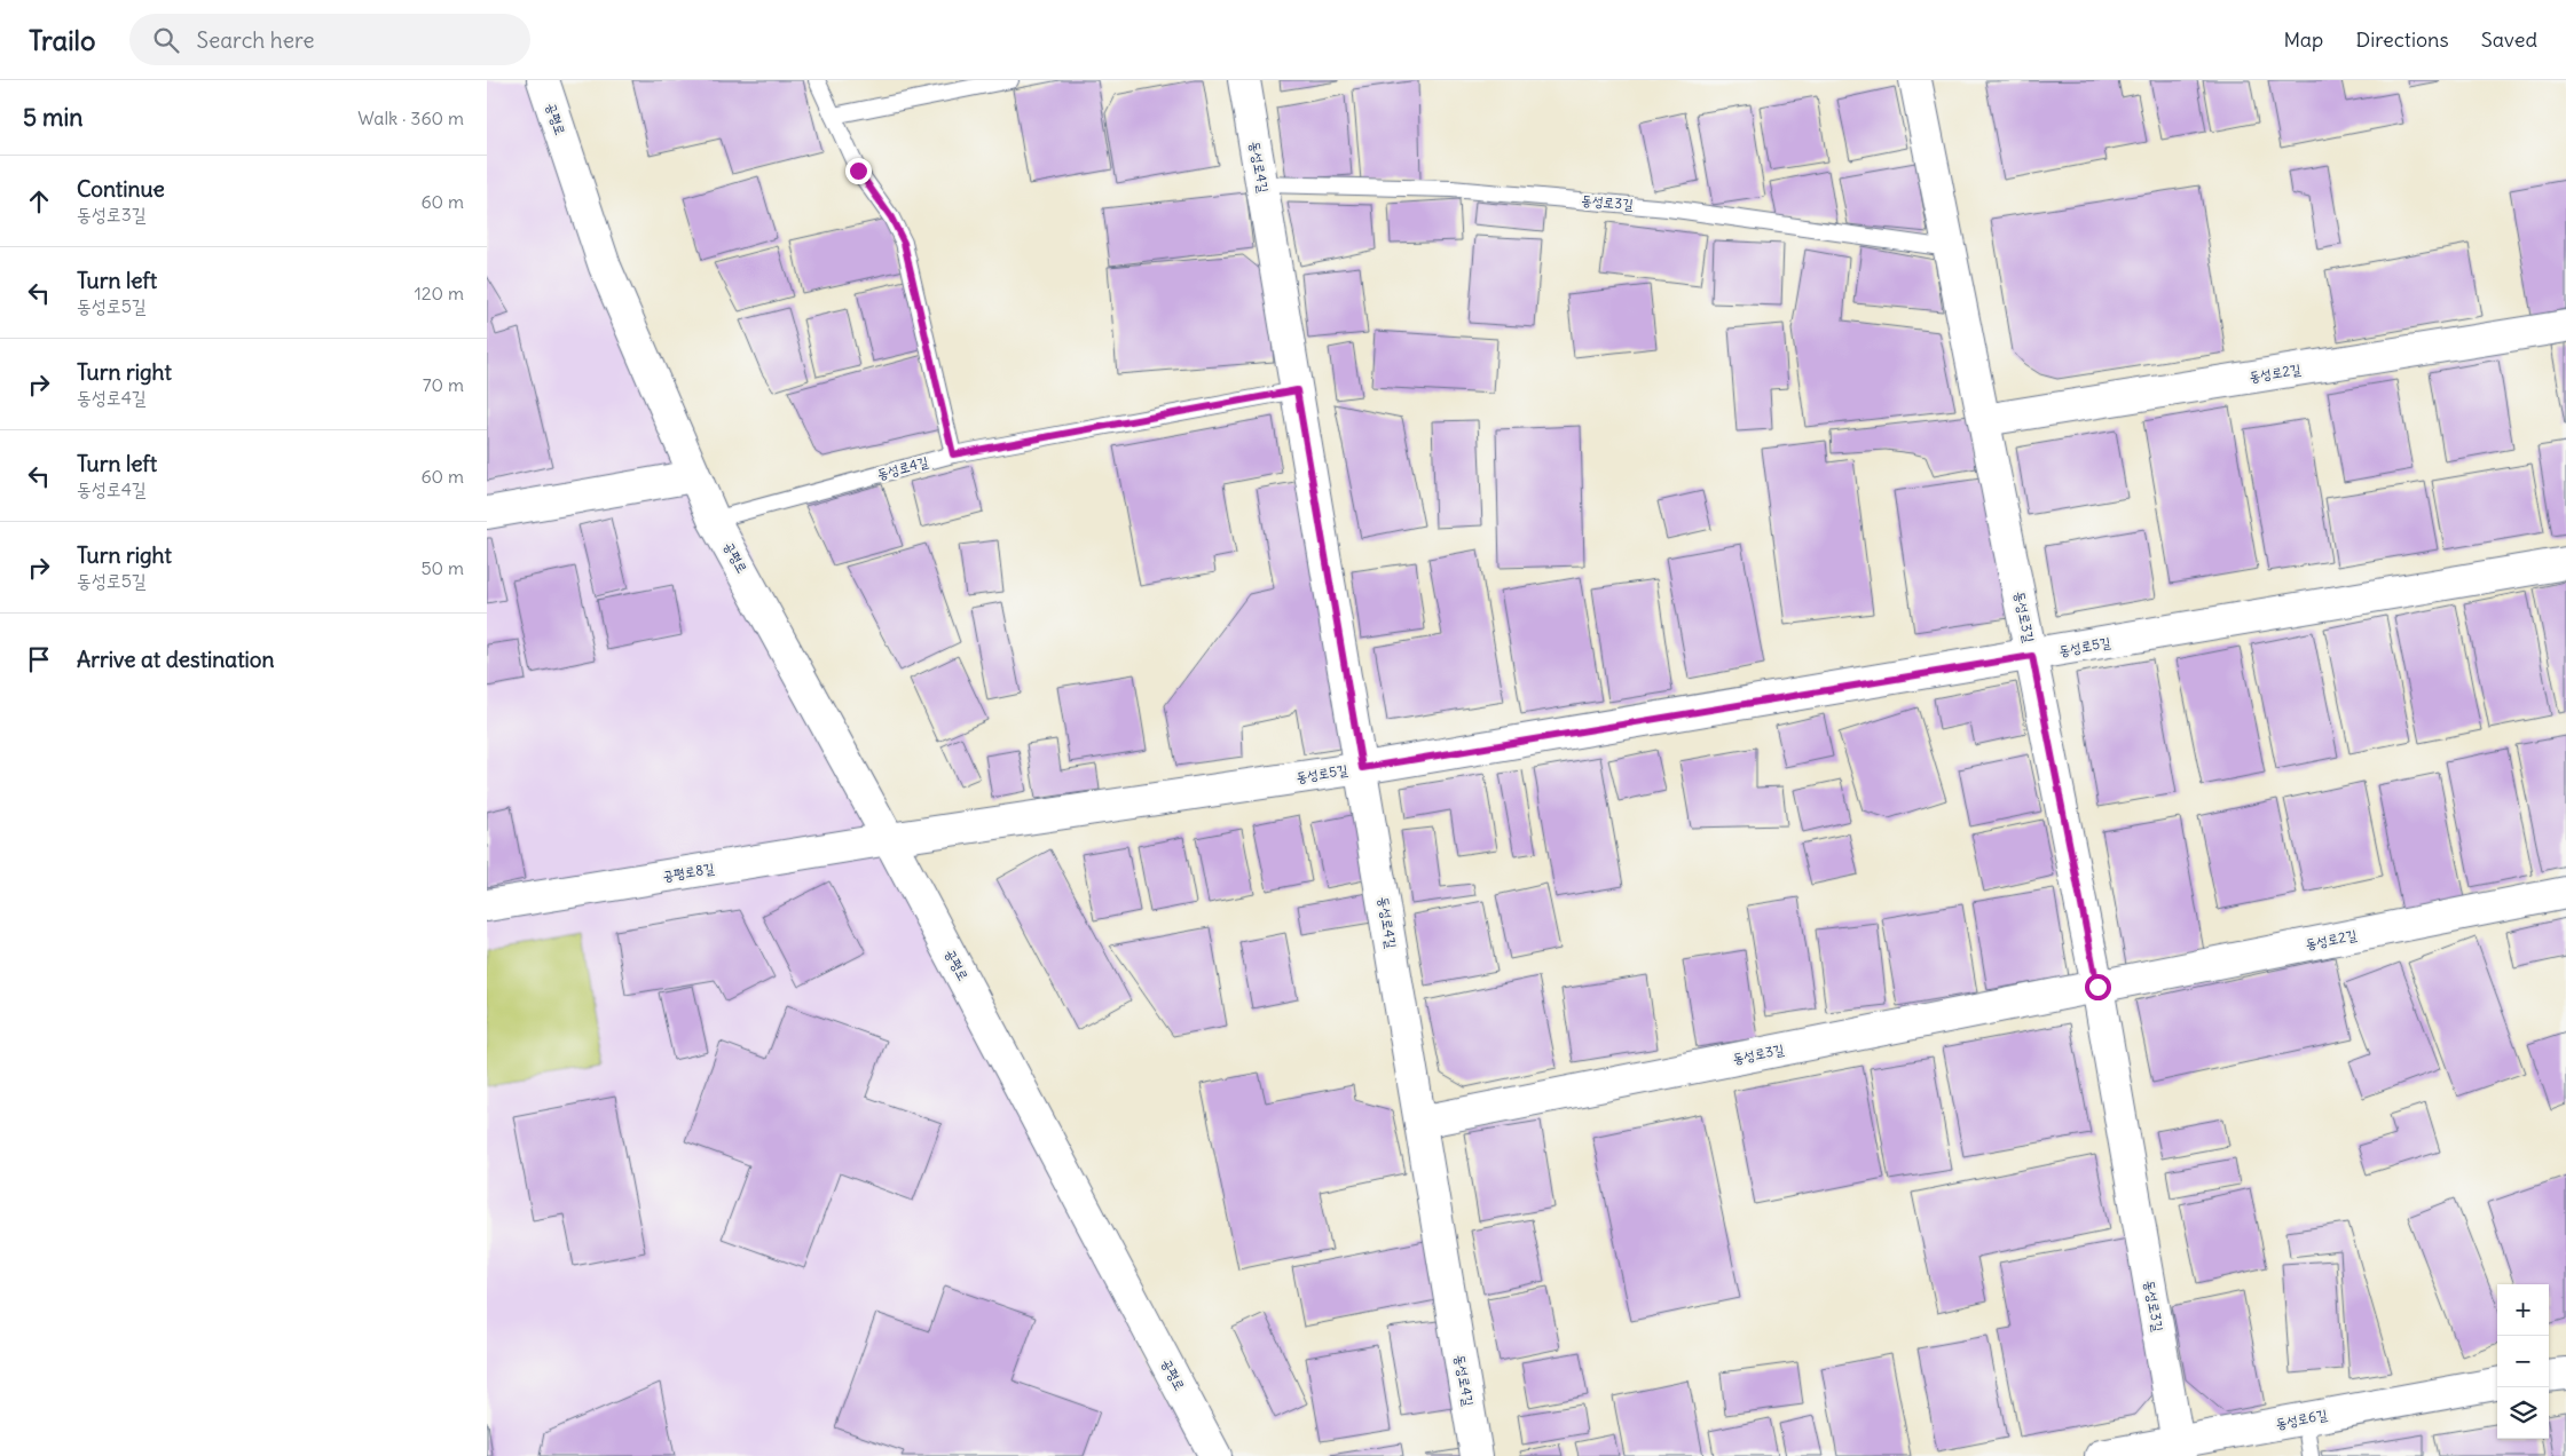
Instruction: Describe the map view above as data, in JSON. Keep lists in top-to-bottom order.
{
  "streets": {
    "street": [
      "공평로",
      "동성로4길",
      "동성로3길",
      "동성로2길",
      "동성로5길",
      "공평로8길",
      "동성로6길"
    ]
  },
  "crossings": [
    ["공평로", "동성로4길"],
    ["공평로", "동성로5길"],
    ["공평로", "공평로8길"],
    ["동성로4길", "동성로3길"],
    ["동성로4길", "동성로5길"],
    ["동성로3길", "동성로2길"],
    ["동성로3길", "동성로5길"],
    ["동성로3길", "동성로6길"],
    ["동성로5길", "공평로8길"]
  ],
  "page": {
    "header": "Trailo",
    "search": "Search here",
    "nav": ["Map", "Directions", "Saved"],
    "heading": ["5 min", "Walk · 360 m"],
    "list": [
      ["Continue", "동성로3길", "60 m"],
      ["Turn left", "동성로5길", "120 m"],
      ["Turn right", "동성로4길", "70 m"],
      ["Turn left", "동성로4길", "60 m"],
      ["Turn right", "동성로5길", "50 m"],
      "Arrive at destination"
    ],
    "map_buttons": ["+", "−"]
  }
}
